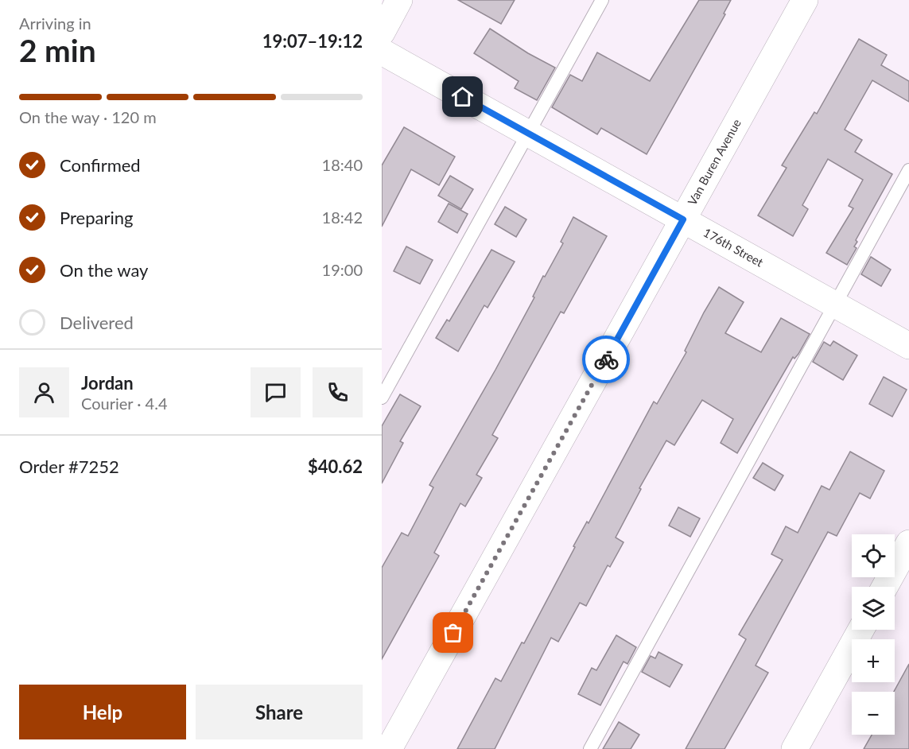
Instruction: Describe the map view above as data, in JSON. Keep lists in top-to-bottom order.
{
  "streets": {
    "street": ["Van Buren Avenue", "176th Street"]
  },
  "crossings": [
    ["Van Buren Avenue", "176th Street"]
  ],
  "page": {
    "heading": ["2 min", "Arriving in", "19:07–19:12"],
    "panel": [
      "Jordan",
      "Courier · 4.4",
      "Order #7252",
      "$40.62"
    ],
    "bar": "On the way · 120 m",
    "list": [
      ["Confirmed", "18:40"],
      ["Preparing", "18:42"],
      ["On the way", "19:00"],
      "Delivered"
    ],
    "map_buttons": ["+", "−"],
    "buttons": ["Help", "Share"]
  }
}
